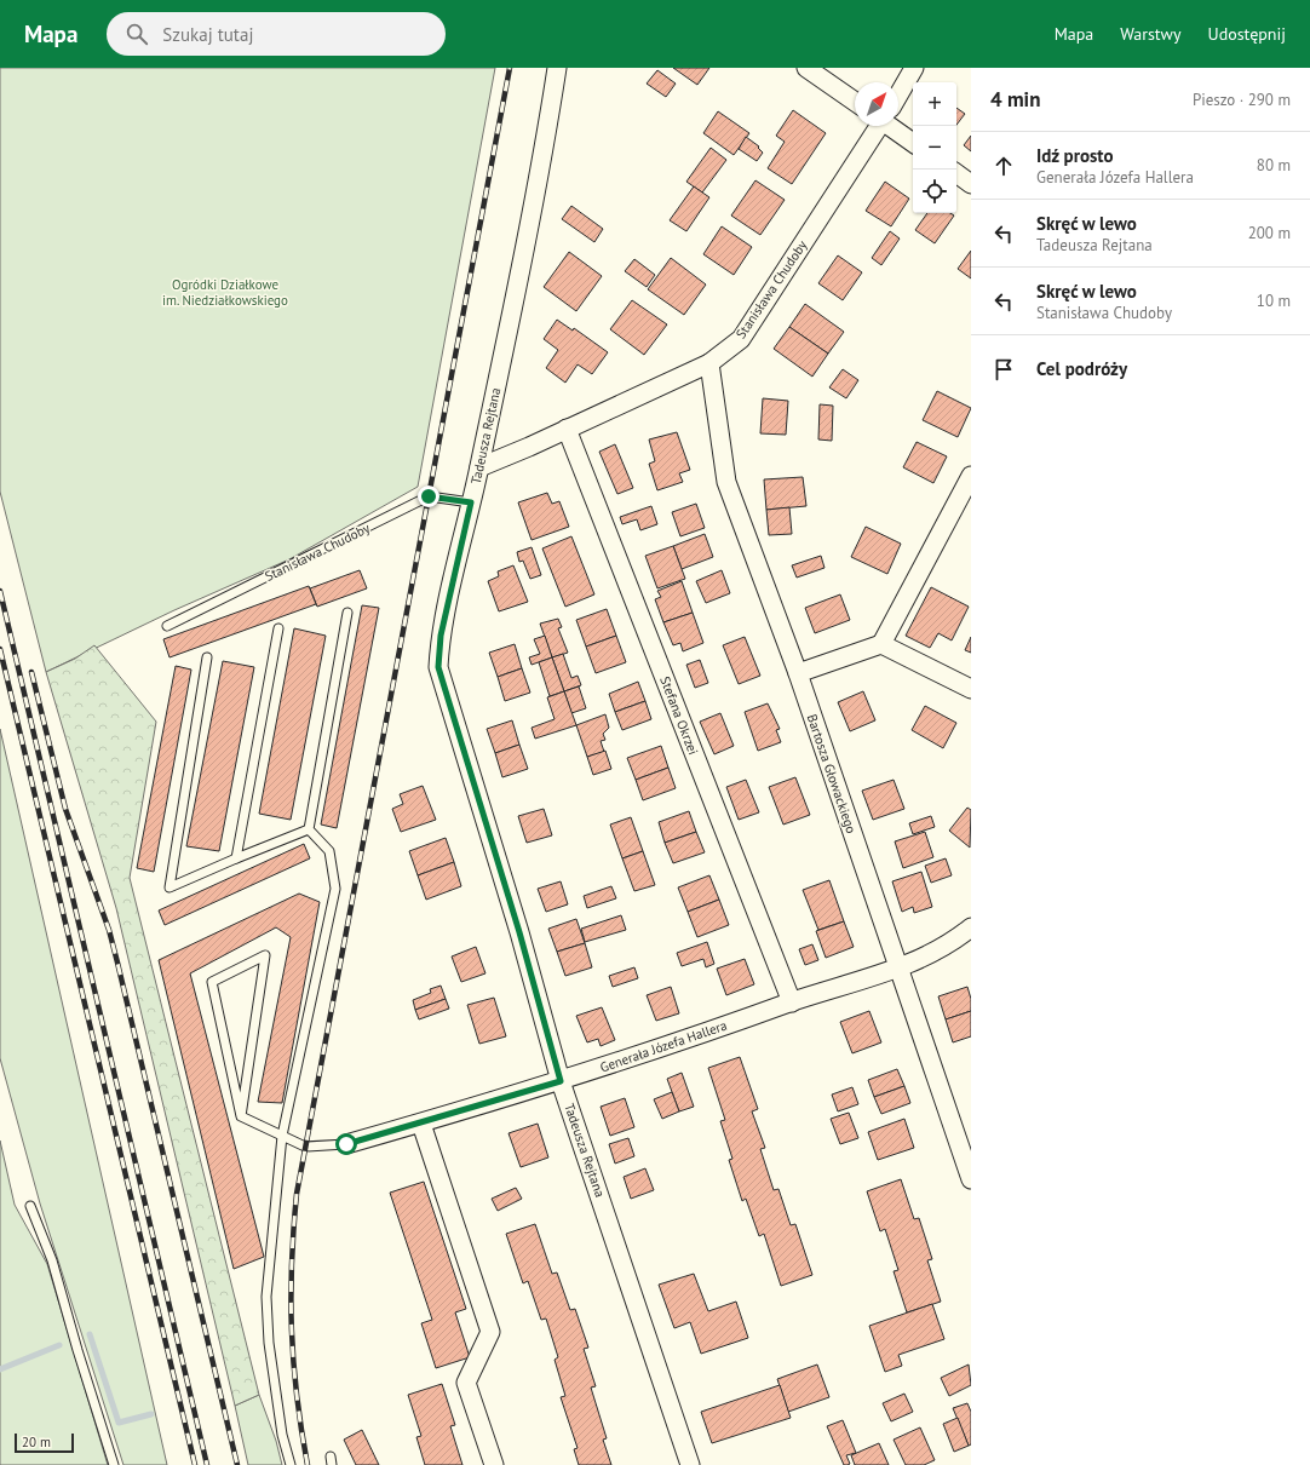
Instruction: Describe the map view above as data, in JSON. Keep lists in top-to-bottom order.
{
  "streets": {
    "street": [
      "Stanisława Chudoby",
      "Tadeusza Rejtana",
      "Stefana Okrzei",
      "Bartosza Głowackiego",
      "Generała Józefa Hallera"
    ]
  },
  "crossings": [
    ["Stanisława Chudoby", "Tadeusza Rejtana"],
    ["Stanisława Chudoby", "Stefana Okrzei"],
    ["Stanisława Chudoby", "Bartosza Głowackiego"],
    ["Tadeusza Rejtana", "Generała Józefa Hallera"],
    ["Stefana Okrzei", "Generała Józefa Hallera"],
    ["Bartosza Głowackiego", "Generała Józefa Hallera"]
  ],
  "parks": ["Ogródki Działkowe im. Niedziałkowskiego"],
  "scale_bar": "20 m",
  "north": "top right",
  "page": {
    "header": "Mapa",
    "search": "Szukaj tutaj",
    "nav": ["Mapa", "Warstwy", "Udostępnij"],
    "heading": ["4 min", "Pieszo · 290 m"],
    "map_buttons": ["+", "−"],
    "list": [
      ["Idź prosto", "Generała Józefa Hallera", "80 m"],
      ["Skręć w lewo", "Tadeusza Rejtana", "200 m"],
      ["Skręć w lewo", "Stanisława Chudoby", "10 m"],
      "Cel podróży"
    ],
    "scale": "20 m"
  }
}
